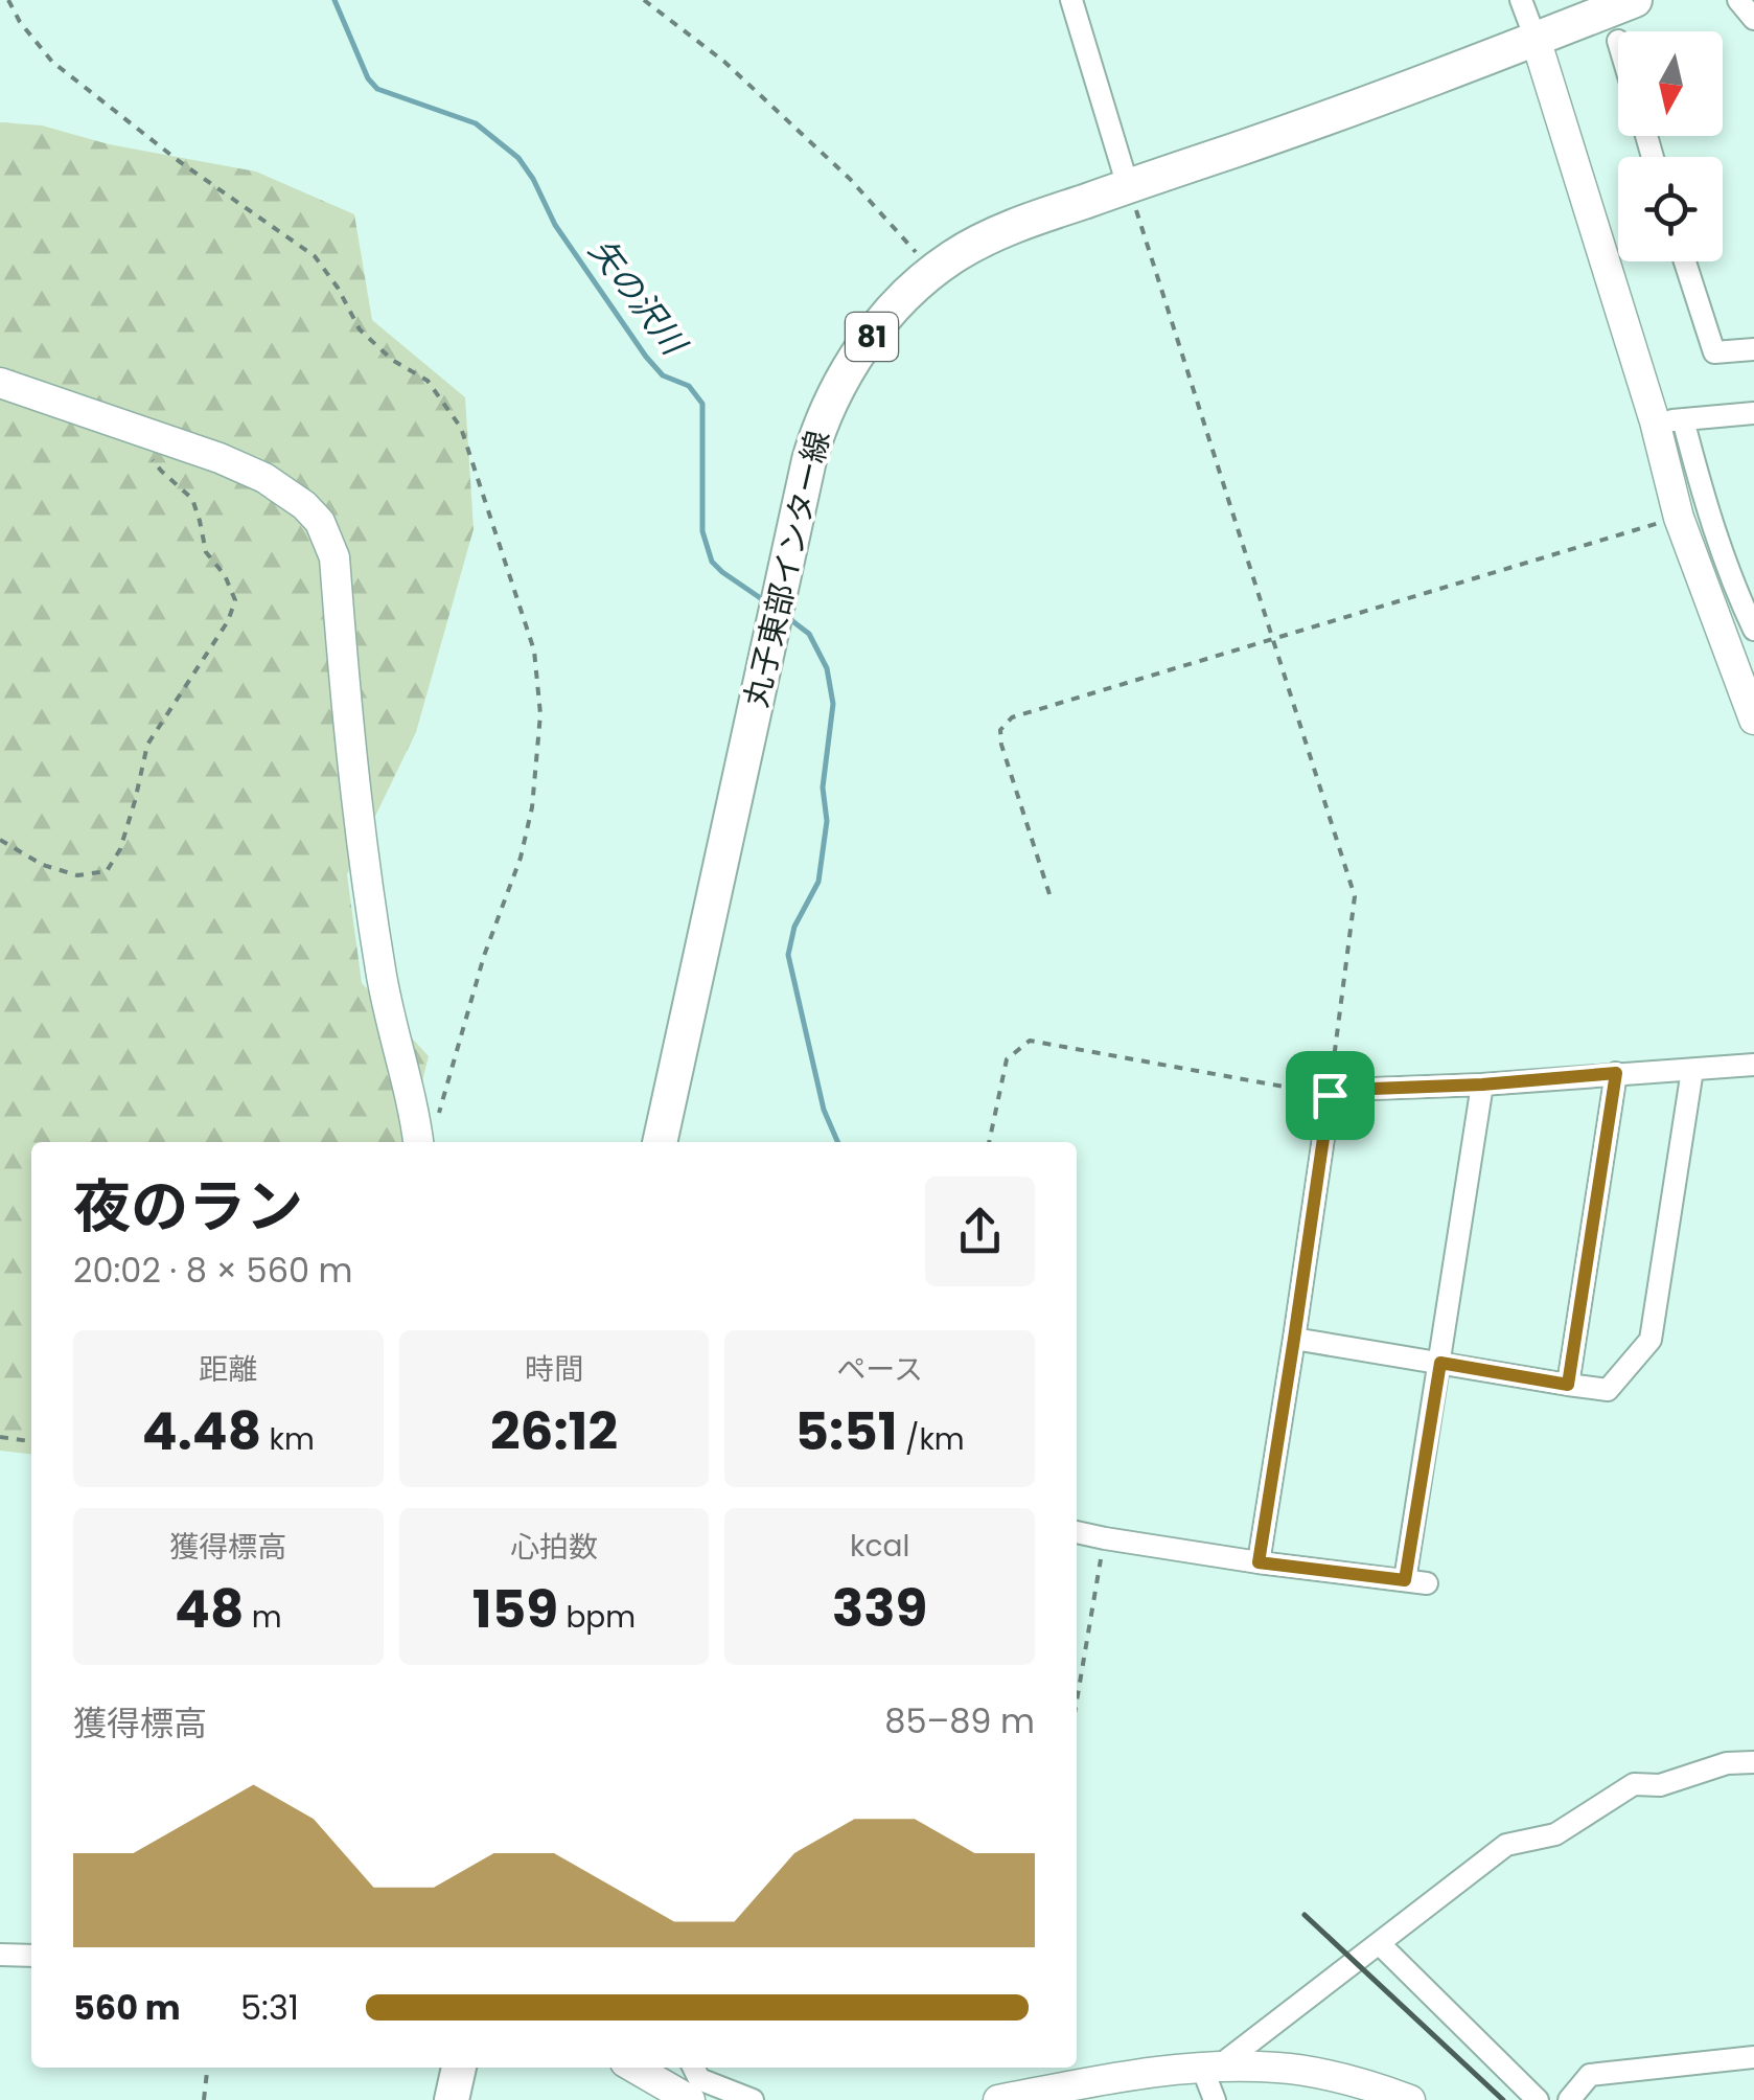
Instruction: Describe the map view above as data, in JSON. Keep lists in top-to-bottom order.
{
  "streets": {
    "main road": ["81", "丸子東部インター線"]
  },
  "water": ["矢の沢川"],
  "north": "bottom",
  "page": {
    "heading": ["夜のラン", "20:02 · 8 × 560 m"],
    "stats": [
      ["距離", "4.48 km"],
      ["時間", "26:12"],
      ["ペース", "5:51 /km"],
      ["獲得標高", "48 m"],
      ["心拍数", "159 bpm"],
      ["kcal", "339"]
    ],
    "chart": ["獲得標高", "85–89 m"],
    "list": [
      {
        "name": "560 m",
        "note": "5:31"
      }
    ]
  }
}
